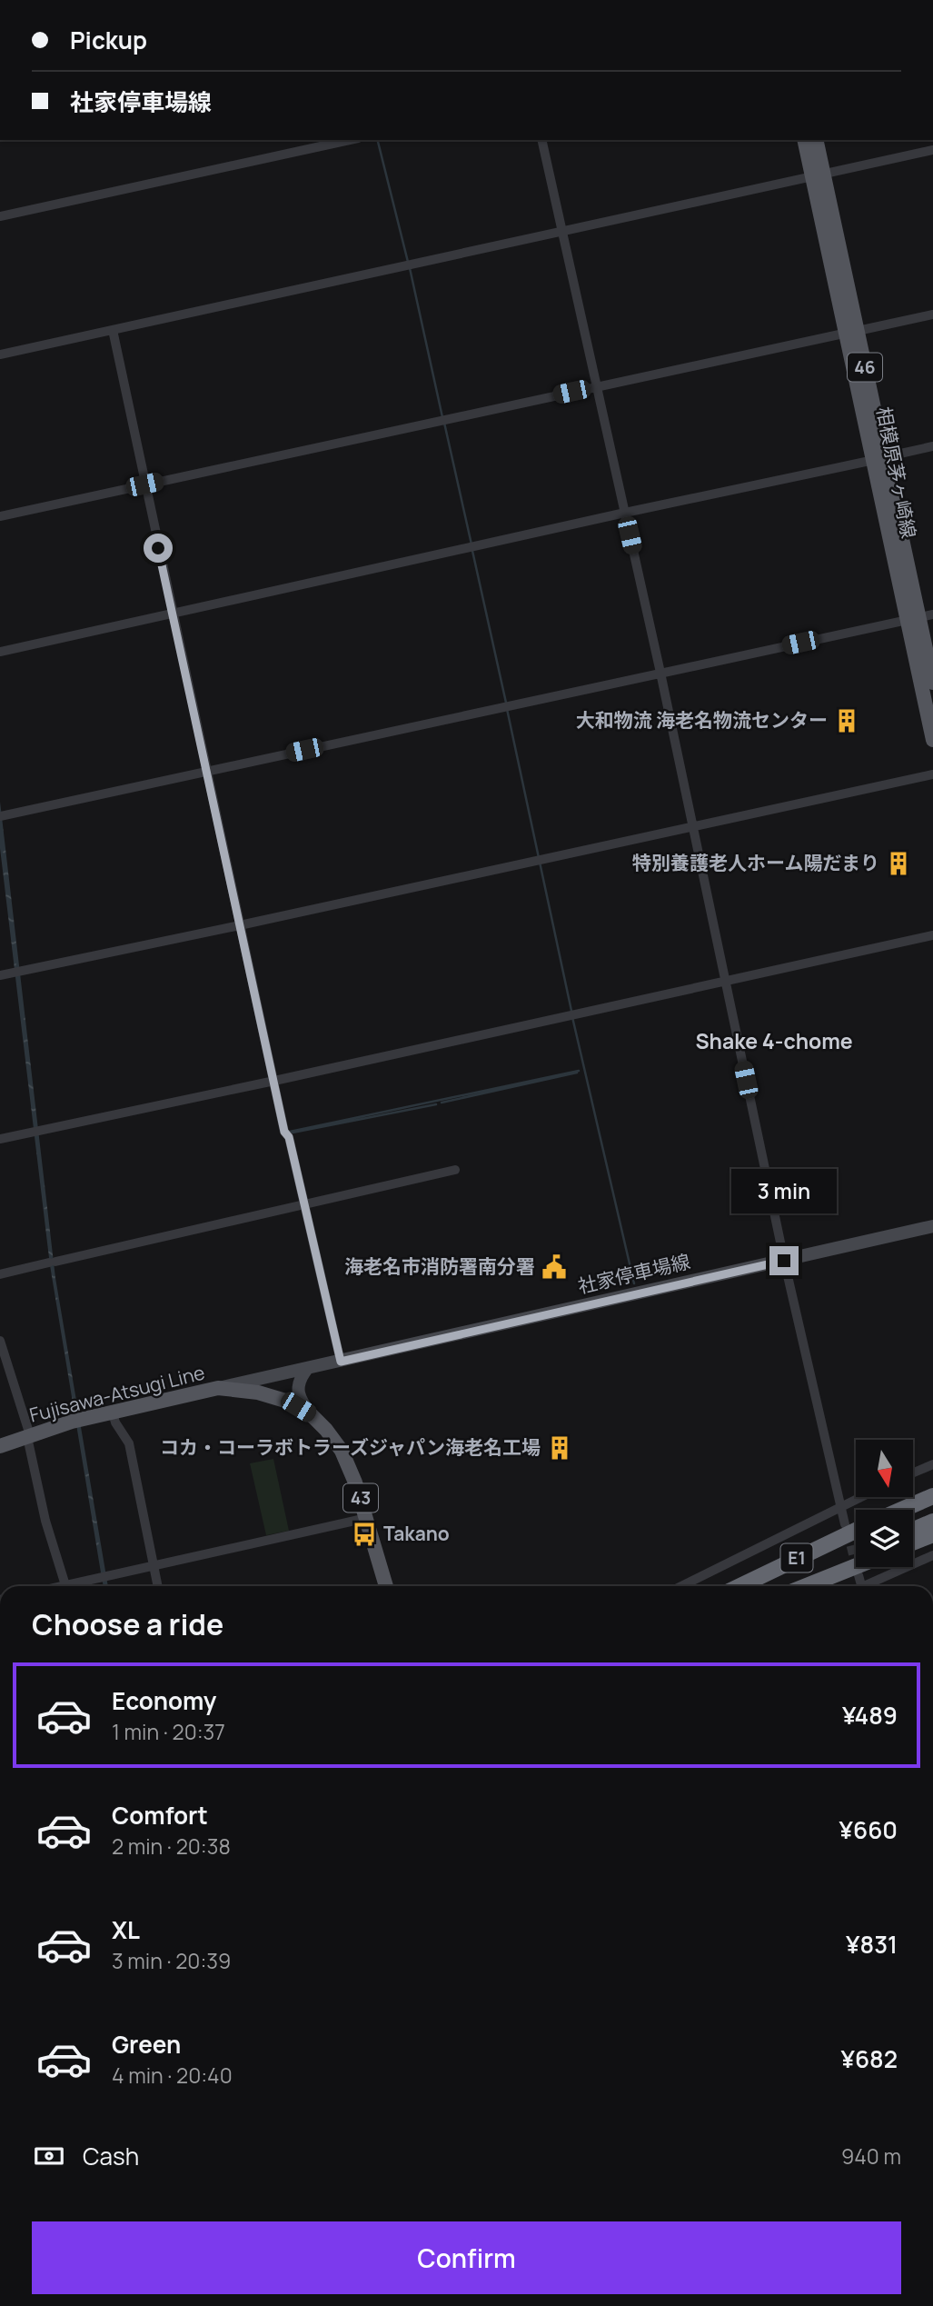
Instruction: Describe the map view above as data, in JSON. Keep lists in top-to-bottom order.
{
  "streets": {
    "highway": ["E1"],
    "main road": [
      "46",
      "相模原茅ヶ崎線",
      "社家停車場線",
      "Fujisawa-Atsugi Line",
      "43"
    ]
  },
  "crossings": [
    ["社家停車場線", "Fujisawa-Atsugi Line"]
  ],
  "districts": ["Shake 4-chome"],
  "places": {
    "building": ["大和物流 海老名物流センター", "特別養護老人ホーム陽だまり", "コカ・コーラボトラーズジャパン海老名工場"],
    "public building": ["海老名市消防署南分署"],
    "bus stop": ["Takano"]
  },
  "north": "bottom",
  "page": {
    "banner": ["Pickup", "社家停車場線"],
    "bubble": "3 min",
    "heading": "Choose a ride",
    "list": [
      {
        "name": "Economy",
        "note": "1 min · 20:37",
        "value": "¥489"
      },
      {
        "name": "Comfort",
        "note": "2 min · 20:38",
        "value": "¥660"
      },
      {
        "name": "XL",
        "note": "3 min · 20:39",
        "value": "¥831"
      },
      {
        "name": "Green",
        "note": "4 min · 20:40",
        "value": "¥682"
      }
    ],
    "pay": ["Cash", "940 m"],
    "buttons": "Confirm"
  }
}
